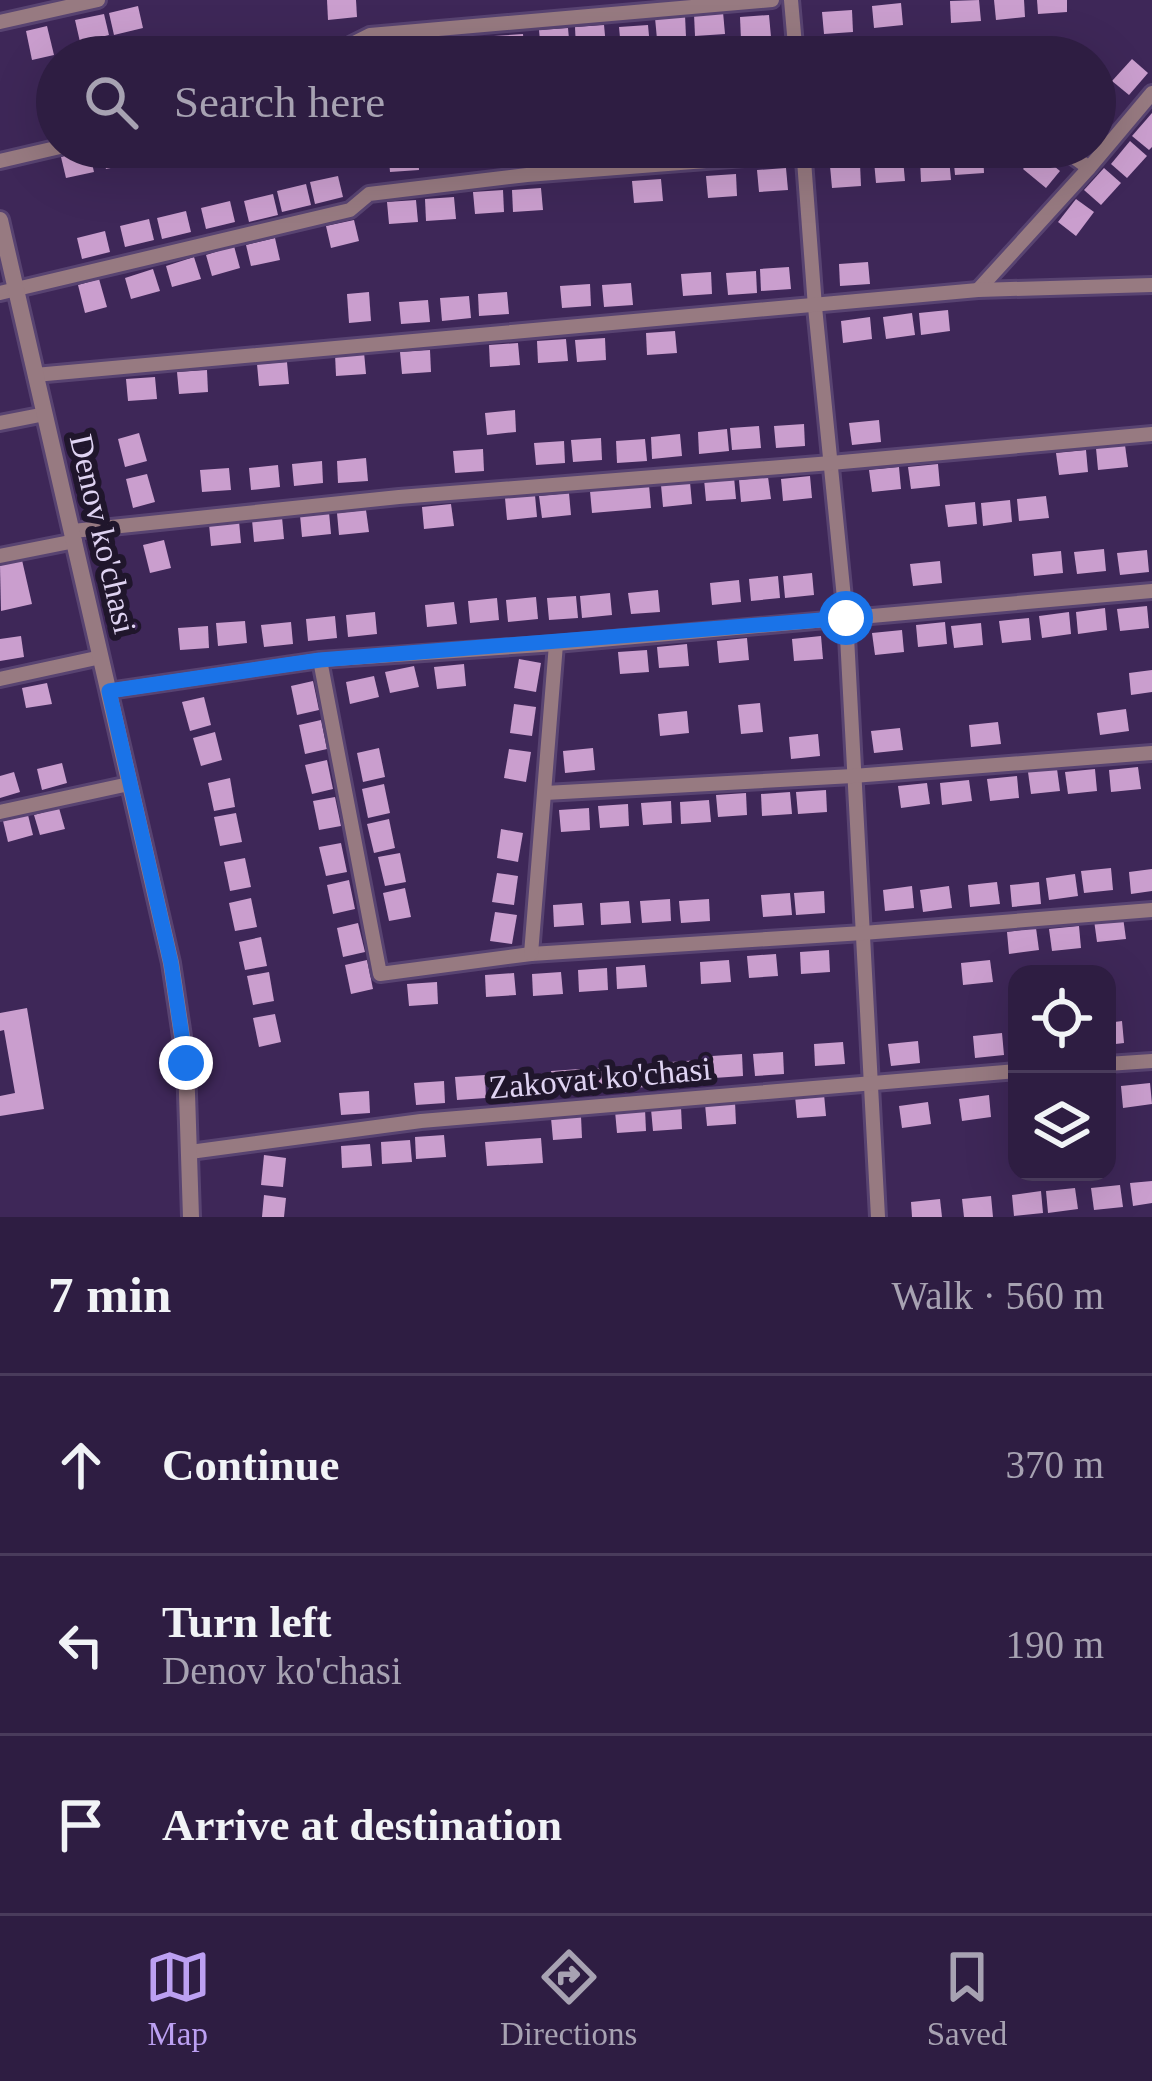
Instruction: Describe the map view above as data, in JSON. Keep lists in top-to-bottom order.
{
  "streets": {
    "street": ["Denov ko'chasi", "Zakovat ko'chasi"]
  },
  "crossings": [
    ["Denov ko'chasi", "Zakovat ko'chasi"]
  ],
  "page": {
    "search": "Search here",
    "heading": ["7 min", "Walk · 560 m"],
    "list": [
      ["Continue", "370 m"],
      ["Turn left", "Denov ko'chasi", "190 m"],
      "Arrive at destination"
    ],
    "nav": ["Map", "Directions", "Saved"]
  }
}
